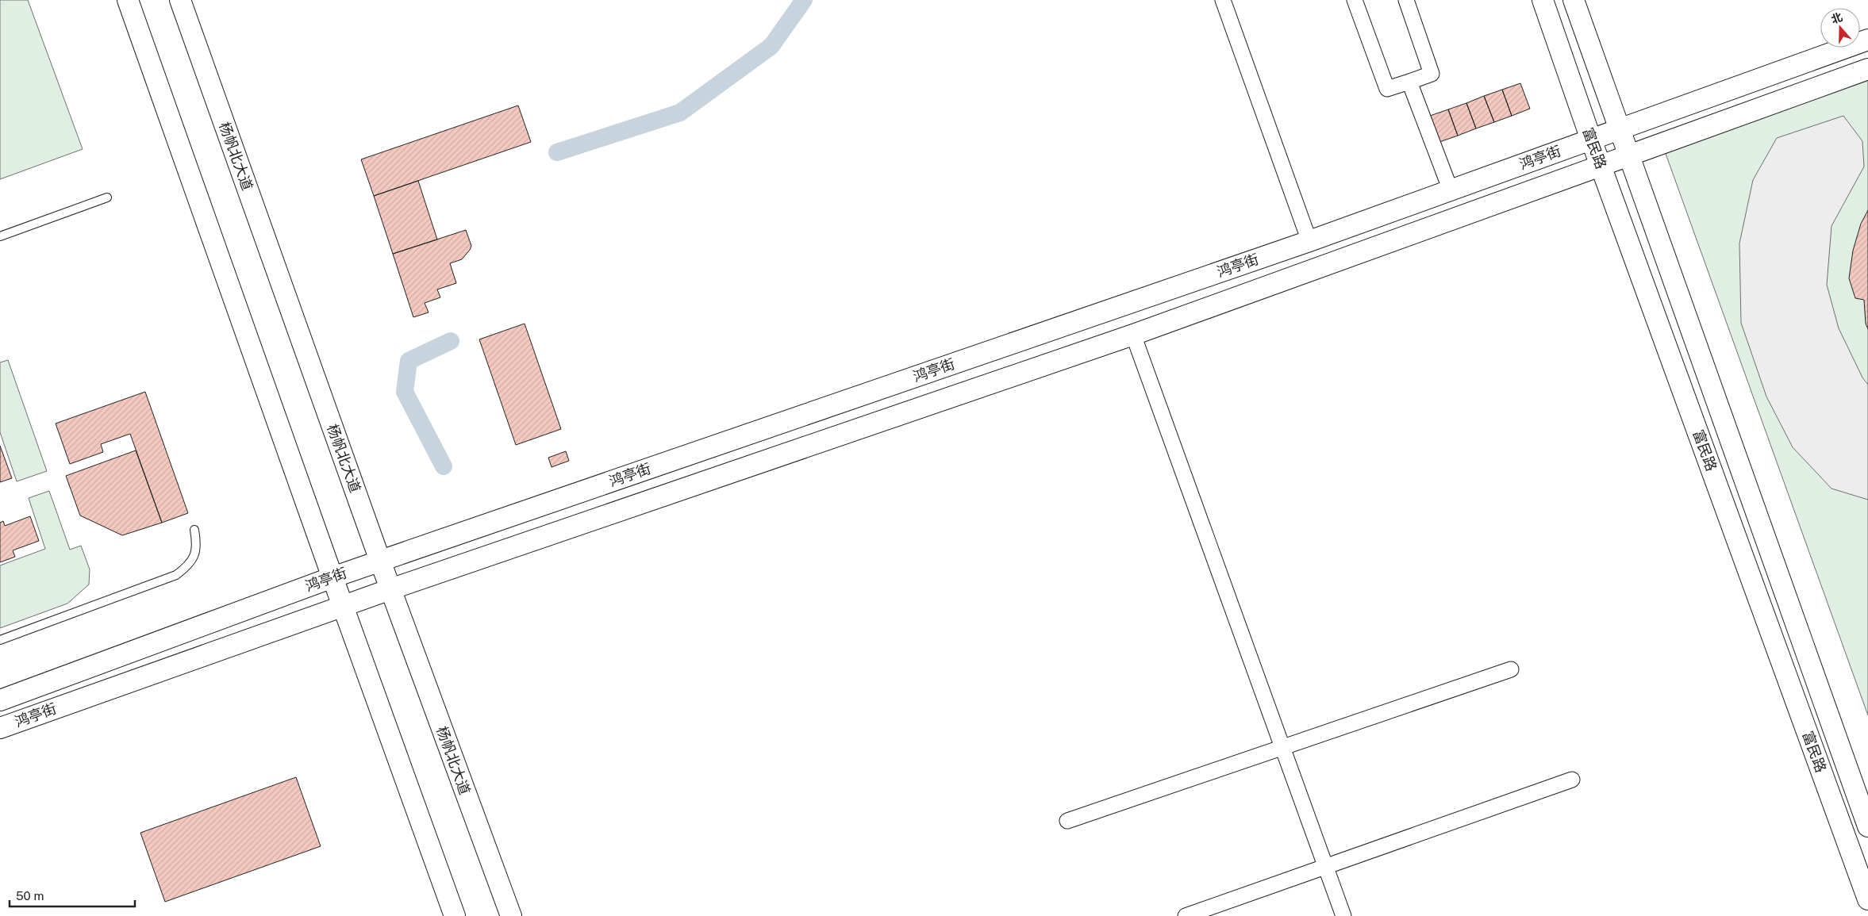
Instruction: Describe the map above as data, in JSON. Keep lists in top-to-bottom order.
{
  "streets": {
    "street": ["富民路", "杨帆北大道", "鸿亭街"]
  },
  "crossings": [
    ["富民路", "鸿亭街"],
    ["杨帆北大道", "鸿亭街"]
  ],
  "scale_bar": "50 m",
  "north": "top"
}
